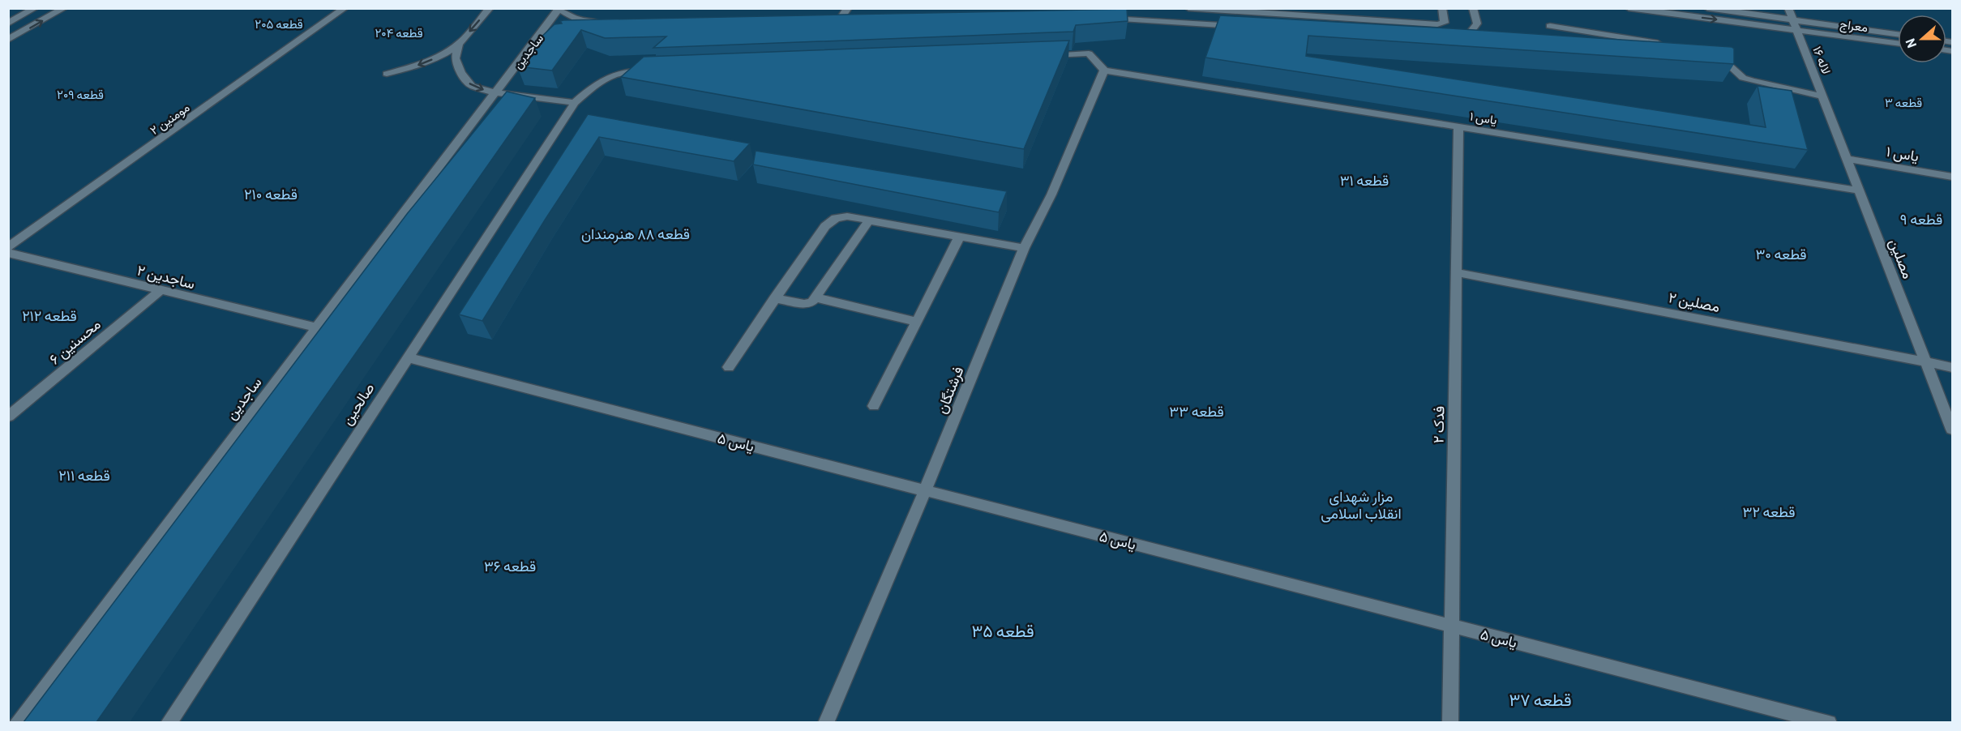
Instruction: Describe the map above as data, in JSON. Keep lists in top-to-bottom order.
{
  "streets": {
    "street": [
      "معراج",
      "ساجدین",
      "لاله ۱۶",
      "یاس ۱",
      "مومنین ۲",
      "مصلین",
      "ساجدین ۲",
      "مصلین ۲",
      "محسنین ۶",
      "فرشتگان",
      "صالحین",
      "فدک ۲",
      "یاس ۵"
    ]
  },
  "crossings": [
    ["معراج", "لاله ۱۶"],
    ["ساجدین", "ساجدین ۲"],
    ["لاله ۱۶", "مصلین"],
    ["یاس ۱", "مصلین"],
    ["یاس ۱", "فرشتگان"],
    ["یاس ۱", "فدک ۲"],
    ["مصلین", "مصلین ۲"],
    ["ساجدین ۲", "محسنین ۶"],
    ["مصلین ۲", "فدک ۲"],
    ["فرشتگان", "یاس ۵"],
    ["صالحین", "یاس ۵"],
    ["فدک ۲", "یاس ۵"]
  ],
  "parks": [
    "قطعه ۲۰۵",
    "قطعه ۲۰۴",
    "قطعه ۲۰۹",
    "قطعه ۳",
    "قطعه ۳۱",
    "قطعه ۲۱۰",
    "قطعه ۹",
    "قطعه ۸۸ هنرمندان",
    "قطعه ۳۰",
    "قطعه ۲۱۲",
    "قطعه ۳۳",
    "قطعه ۲۱۱",
    "مزار شهدای انقلاب اسلامی",
    "قطعه ۳۲",
    "قطعه ۳۶",
    "قطعه ۳۵",
    "قطعه ۳۷"
  ],
  "north": "left"
}
